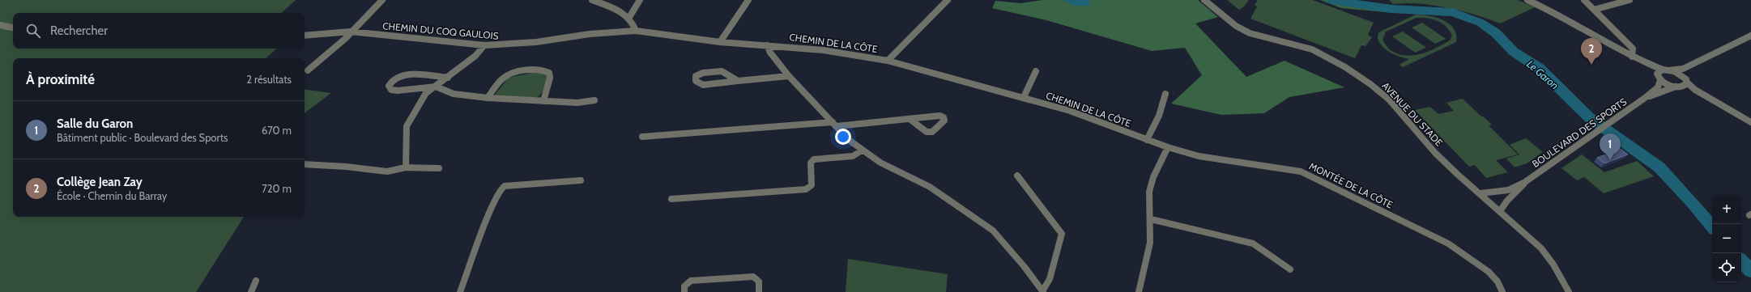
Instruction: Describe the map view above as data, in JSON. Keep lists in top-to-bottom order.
{
  "streets": {
    "street": [
      "CHEMIN DU COQ GAULOIS",
      "CHEMIN DE LA CÔTE",
      "AVENUE DU STADE",
      "BOULEVARD DES SPORTS",
      "MONTÉE DE LA CÔTE"
    ]
  },
  "crossings": [
    ["CHEMIN DU COQ GAULOIS", "CHEMIN DE LA CÔTE"],
    ["CHEMIN DE LA CÔTE", "MONTÉE DE LA CÔTE"],
    ["AVENUE DU STADE", "BOULEVARD DES SPORTS"]
  ],
  "water": ["Le Garon"],
  "page": {
    "search": "Rechercher",
    "pins": ["2", "1"],
    "heading": ["À proximité", "2 résultats"],
    "list": [
      {
        "mark": "1",
        "name": "Salle du Garon",
        "note": "Bâtiment public · Boulevard des Sports",
        "value": "670 m"
      },
      {
        "mark": "2",
        "name": "Collège Jean Zay",
        "note": "École · Chemin du Barray",
        "value": "720 m"
      }
    ],
    "map_buttons": ["+", "−"]
  }
}
